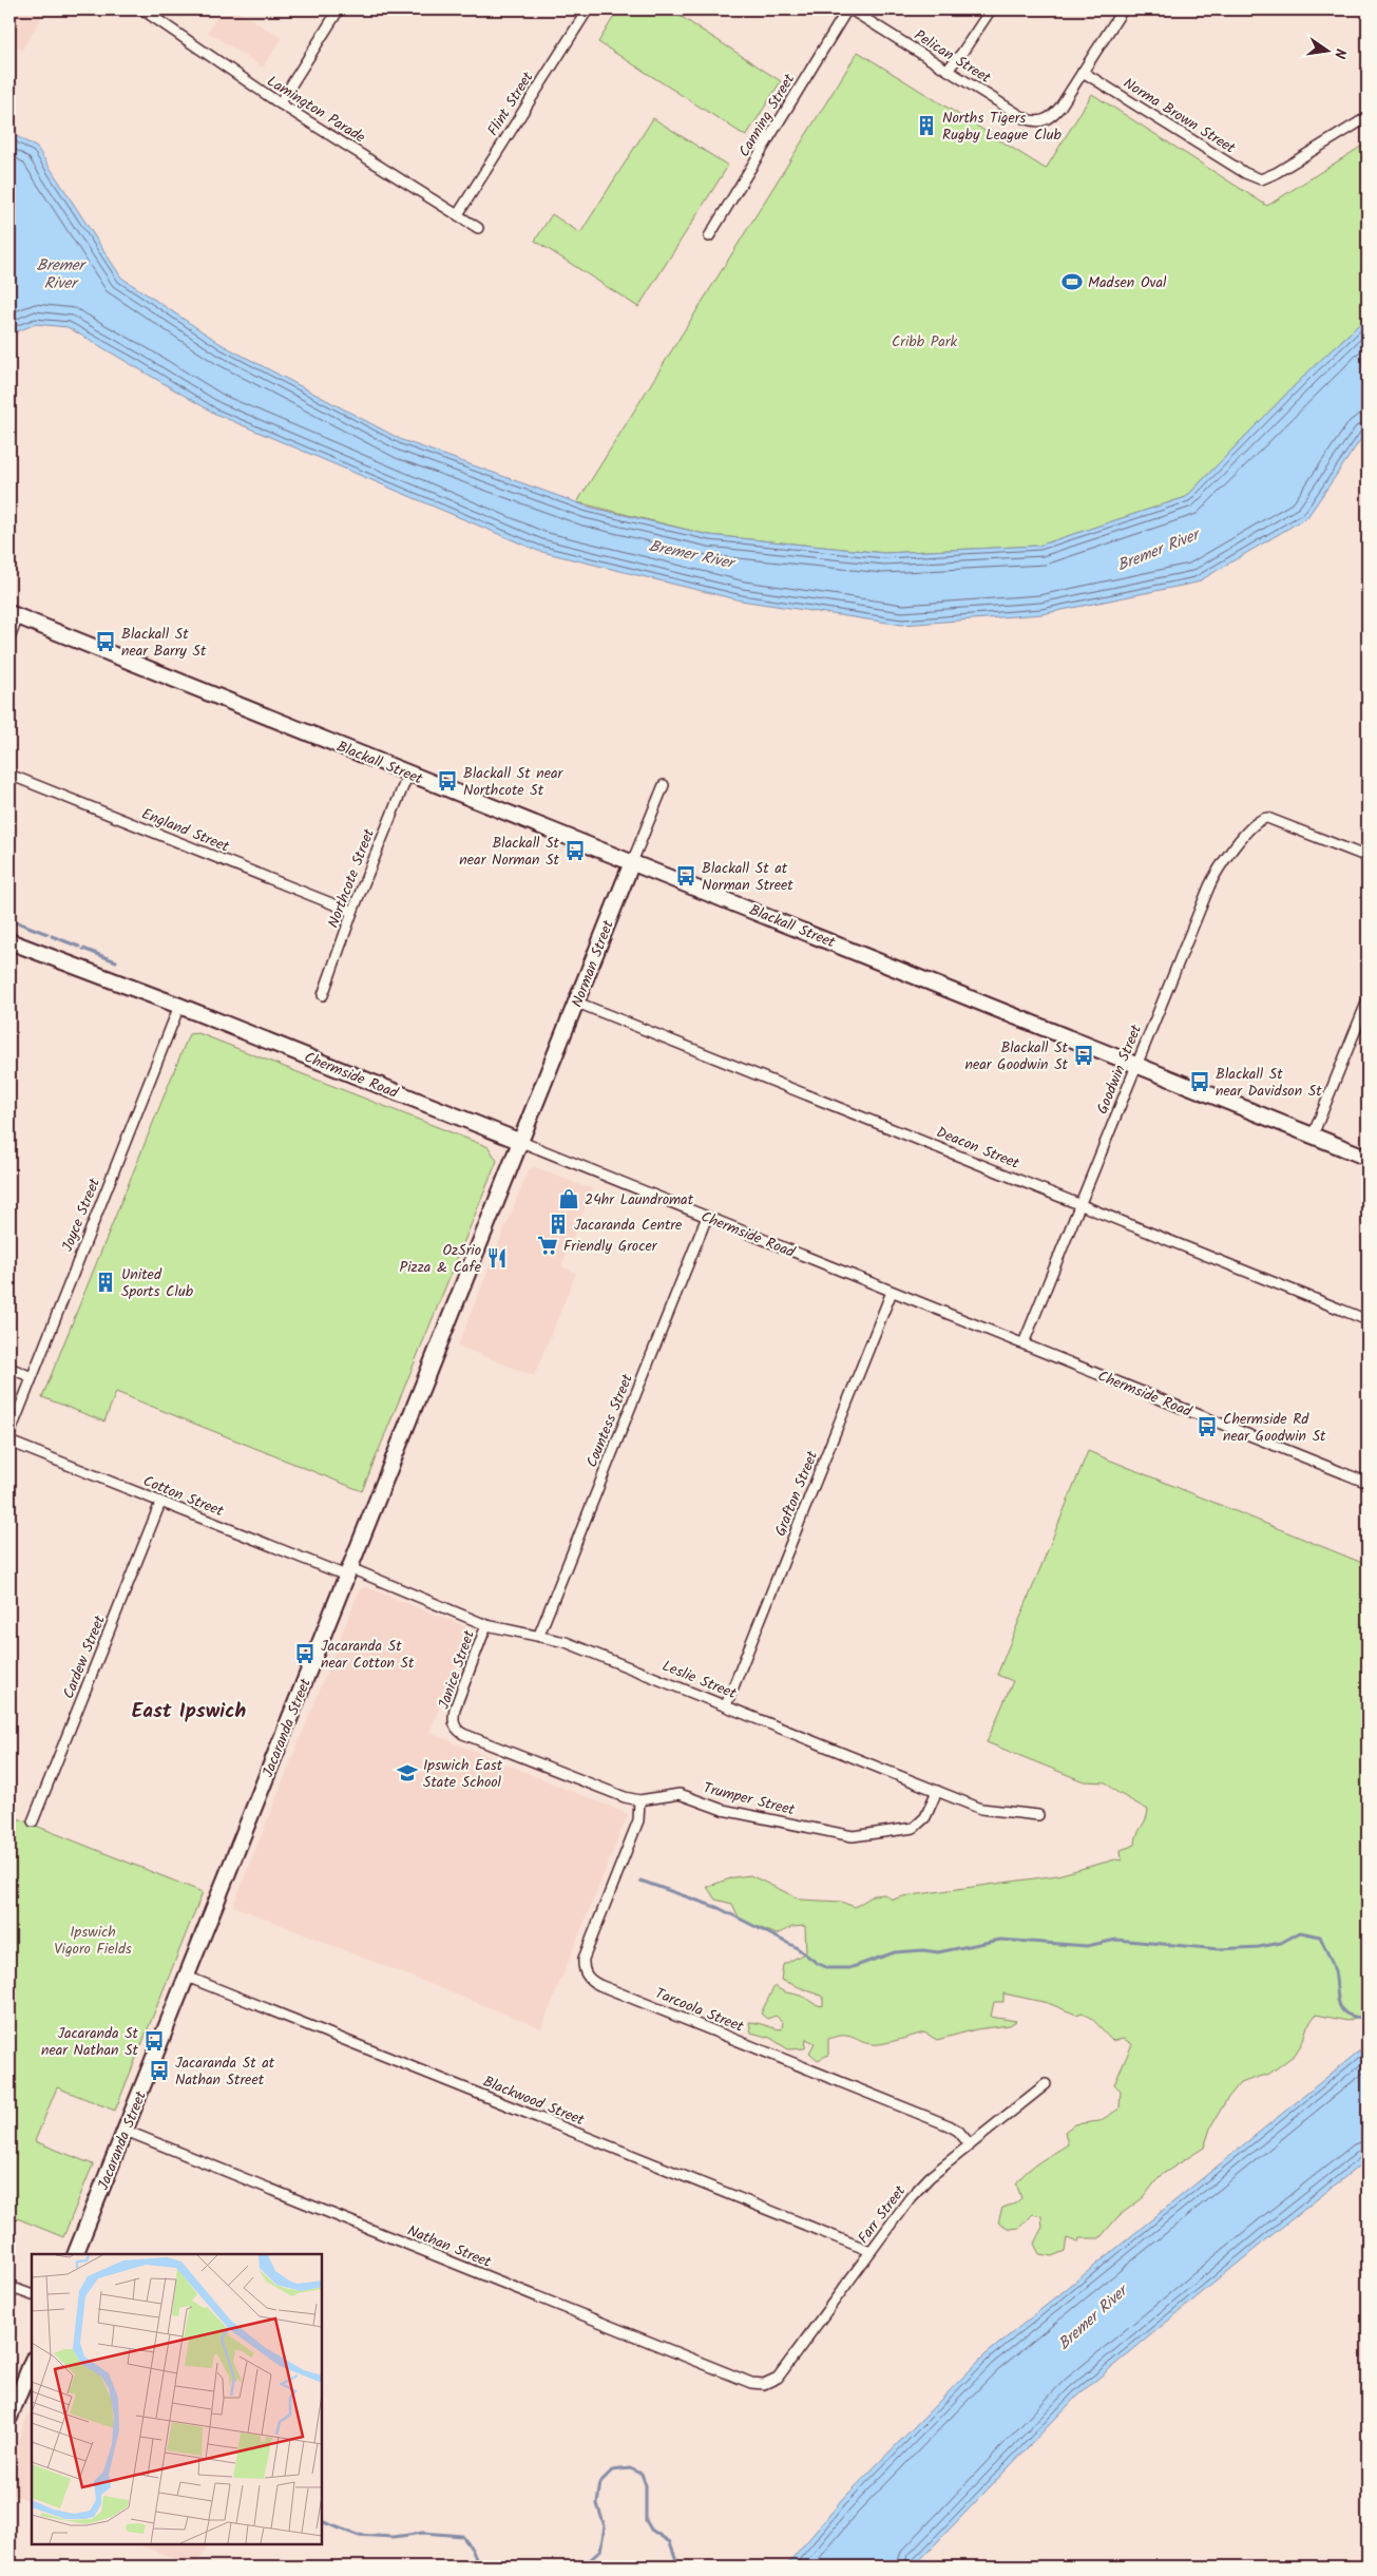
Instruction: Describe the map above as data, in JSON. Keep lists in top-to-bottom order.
{
  "streets": {
    "street": [
      "Pelican Street",
      "Flint Street",
      "Lamington Parade",
      "Canning Street",
      "Norma Brown Street",
      "Blackall Street",
      "England Street",
      "Northcote Street",
      "Norman Street",
      "Goodwin Street",
      "Chermside Road",
      "Deacon Street",
      "Joyce Street",
      "Countess Street",
      "Grafton Street",
      "Cotton Street",
      "Cardew Street",
      "Janice Street",
      "Leslie Street",
      "Jacaranda Street",
      "Trumper Street",
      "Tarcoola Street",
      "Blackwood Street",
      "Farr Street",
      "Nathan Street"
    ]
  },
  "crossings": [
    ["Pelican Street", "Canning Street"],
    ["Pelican Street", "Norma Brown Street"],
    ["Flint Street", "Lamington Parade"],
    ["Blackall Street", "Northcote Street"],
    ["Blackall Street", "Norman Street"],
    ["Blackall Street", "Goodwin Street"],
    ["England Street", "Northcote Street"],
    ["Norman Street", "Chermside Road"],
    ["Norman Street", "Deacon Street"],
    ["Norman Street", "Jacaranda Street"],
    ["Goodwin Street", "Chermside Road"],
    ["Goodwin Street", "Deacon Street"],
    ["Chermside Road", "Joyce Street"],
    ["Chermside Road", "Countess Street"],
    ["Chermside Road", "Grafton Street"],
    ["Chermside Road", "Jacaranda Street"],
    ["Countess Street", "Leslie Street"],
    ["Grafton Street", "Leslie Street"],
    ["Cotton Street", "Cardew Street"],
    ["Cotton Street", "Leslie Street"],
    ["Cotton Street", "Jacaranda Street"],
    ["Janice Street", "Leslie Street"],
    ["Janice Street", "Trumper Street"],
    ["Leslie Street", "Jacaranda Street"],
    ["Leslie Street", "Trumper Street"],
    ["Jacaranda Street", "Blackwood Street"],
    ["Jacaranda Street", "Nathan Street"],
    ["Trumper Street", "Tarcoola Street"],
    ["Tarcoola Street", "Farr Street"],
    ["Blackwood Street", "Farr Street"],
    ["Farr Street", "Nathan Street"]
  ],
  "districts": ["East Ipswich"],
  "water": ["Bremer River"],
  "parks": ["Cribb Park", "Ipswich Vigoro Fields"],
  "places": {
    "building": ["Norths Tigers Rugby League Club", "Jacaranda Centre", "United Sports Club"],
    "sports": ["Madsen Oval"],
    "bus stop": [
      "Blackall St near Barry St",
      "Blackall St near Northcote St",
      "Blackall St near Norman St",
      "Blackall St at Norman Street",
      "Blackall St near Goodwin St",
      "Blackall St near Davidson St",
      "Chermside Rd near Goodwin St",
      "Jacaranda St near Cotton St",
      "Jacaranda St near Nathan St",
      "Jacaranda St at Nathan Street"
    ],
    "shop": ["24hr Laundromat"],
    "supermarket": ["Friendly Grocer"],
    "restaurant": ["OzSrio Pizza & Cafe"],
    "school or university": ["Ipswich East State School"]
  },
  "north": "right"
}
